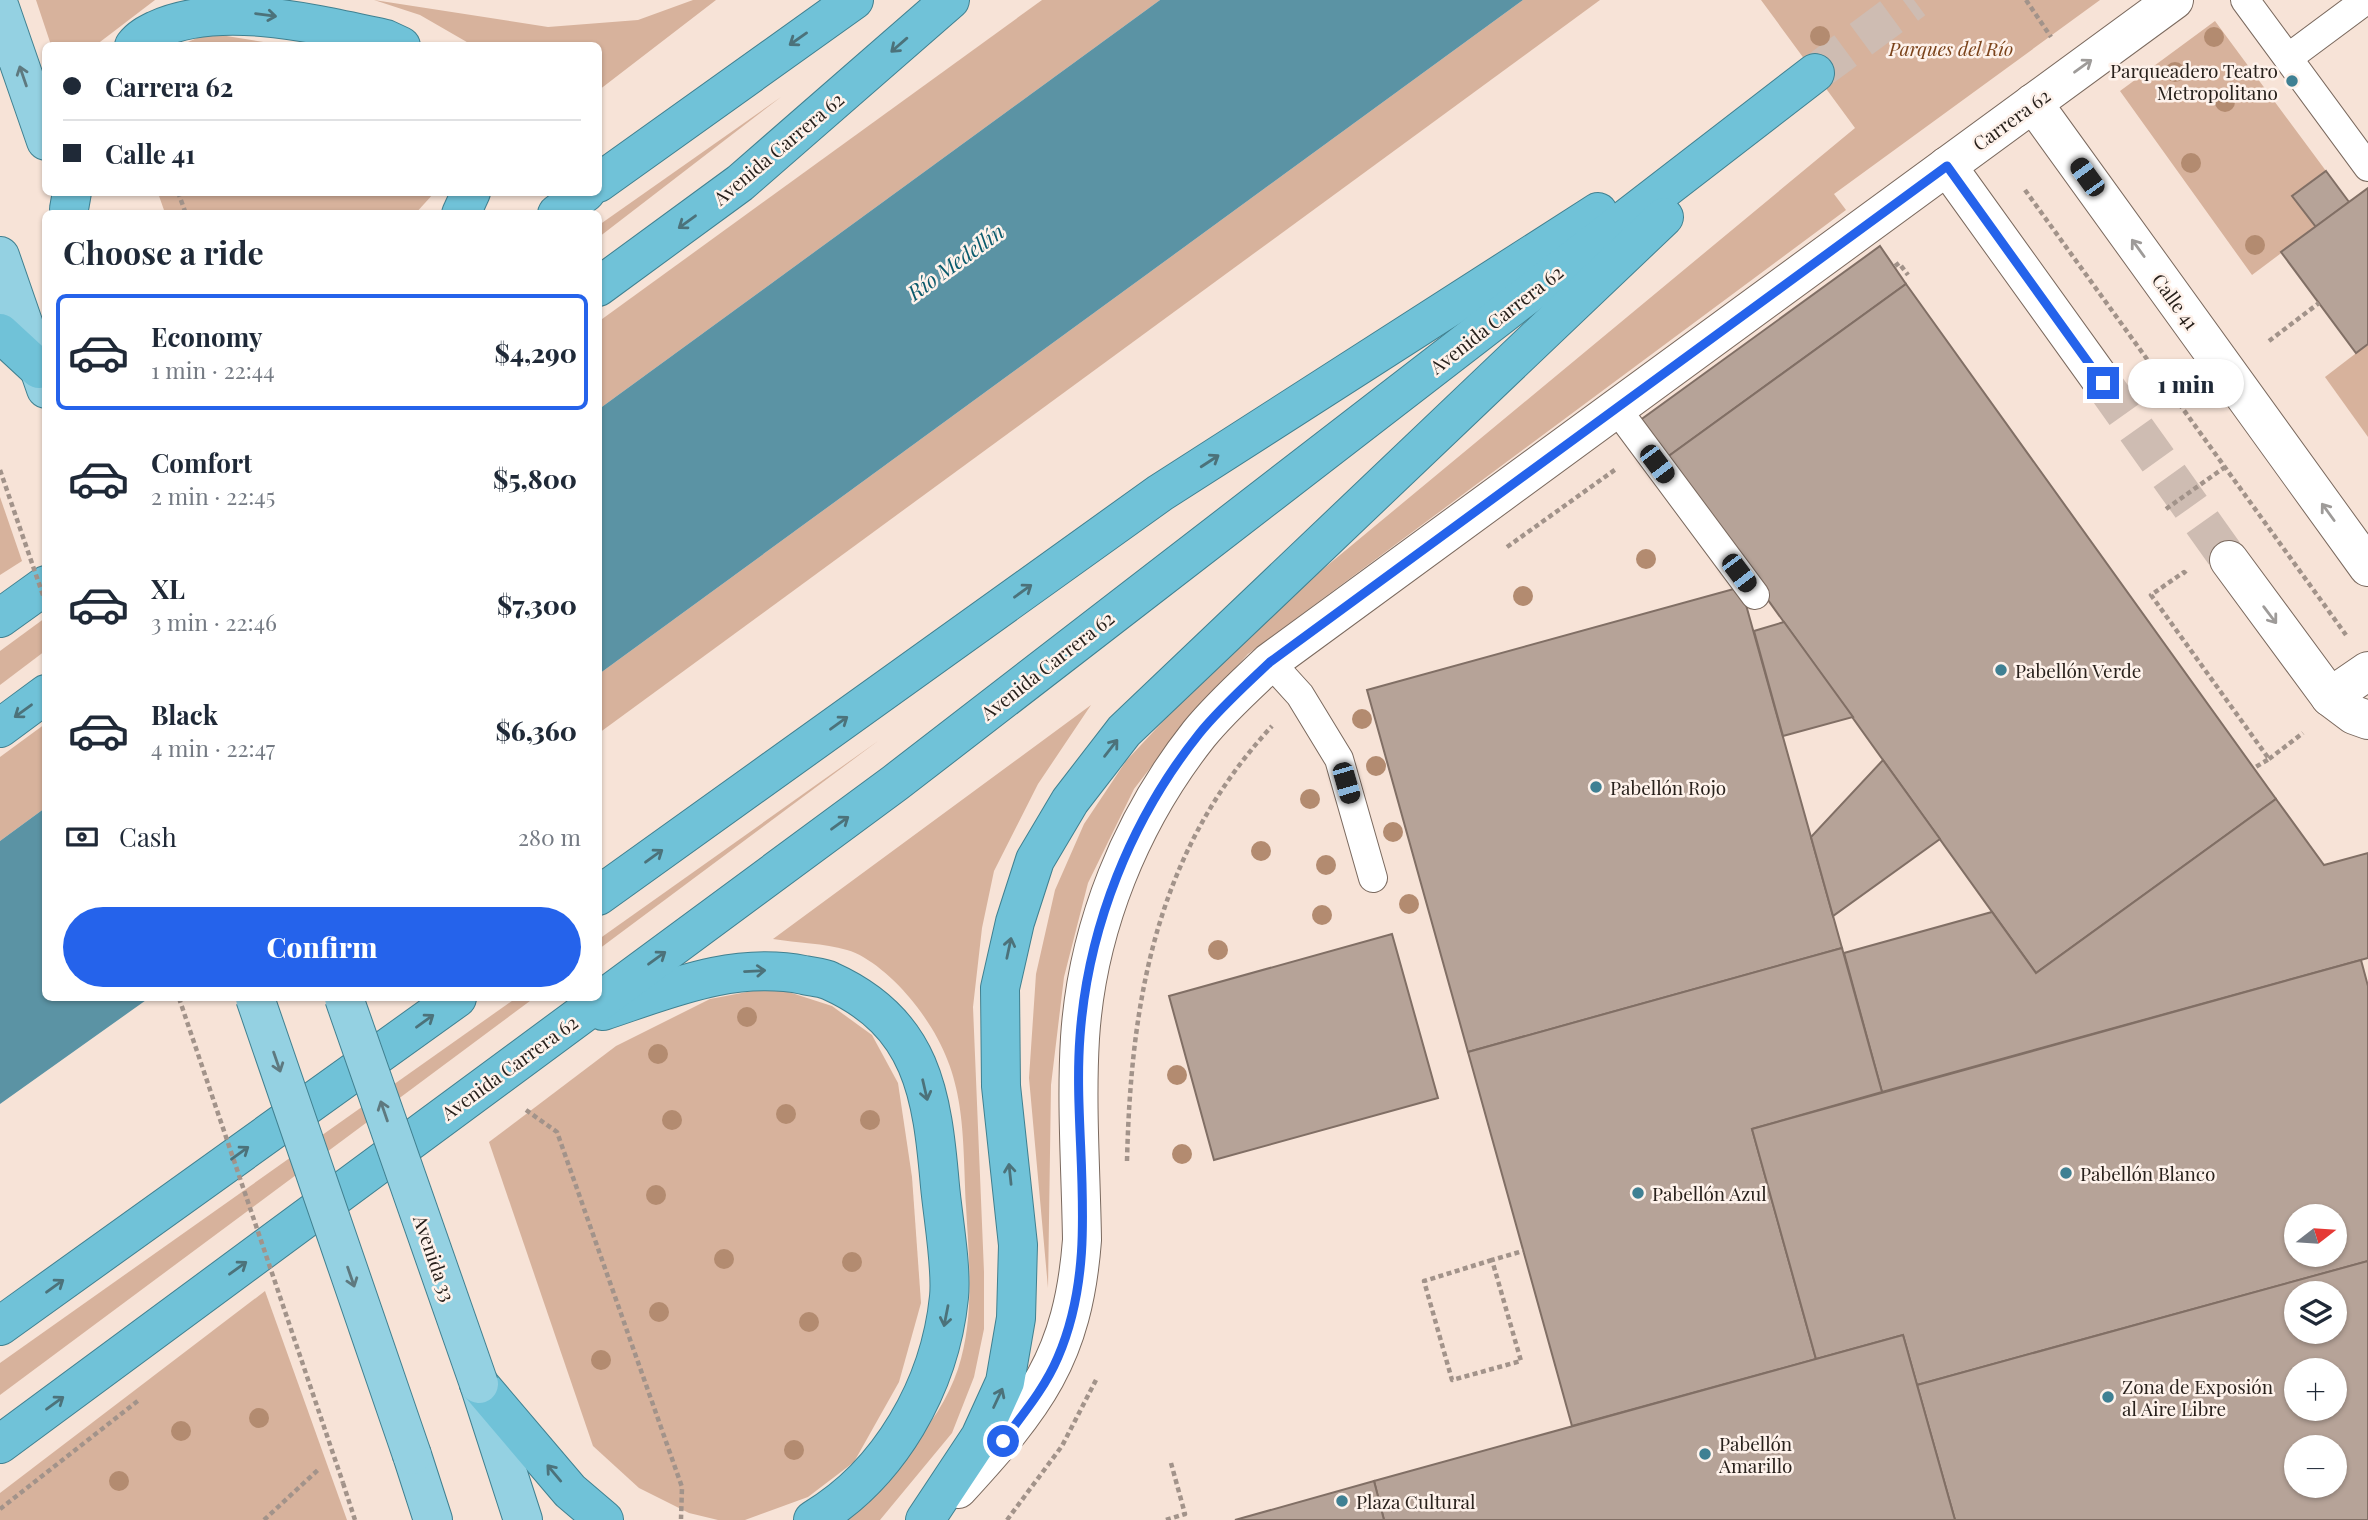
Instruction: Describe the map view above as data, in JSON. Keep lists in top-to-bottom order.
{
  "streets": {
    "highway": ["Avenida Carrera 62"],
    "main road": ["Avenida 33"],
    "street": ["Carrera 62", "Calle 41"]
  },
  "crossings": [
    ["Carrera 62", "Calle 41"]
  ],
  "water": ["Río Medellín"],
  "parks": ["Parques del Río"],
  "places": [
    "Parqueadero Teatro Metropolitano",
    "Pabellón Verde",
    "Pabellón Rojo",
    "Pabellón Blanco",
    "Pabellón Azul",
    "Zona de Exposión al Aire Libre",
    "Pabellón Amarillo",
    "Plaza Cultural"
  ],
  "north": "right",
  "page": {
    "banner": ["Carrera 62", "Calle 41"],
    "heading": "Choose a ride",
    "list": [
      {
        "name": "Economy",
        "note": "1 min · 22:44",
        "value": "$4,290"
      },
      {
        "name": "Comfort",
        "note": "2 min · 22:45",
        "value": "$5,800"
      },
      {
        "name": "XL",
        "note": "3 min · 22:46",
        "value": "$7,300"
      },
      {
        "name": "Black",
        "note": "4 min · 22:47",
        "value": "$6,360"
      }
    ],
    "bubble": "1 min",
    "pay": ["Cash", "280 m"],
    "buttons": "Confirm",
    "map_buttons": ["+", "−"]
  }
}
